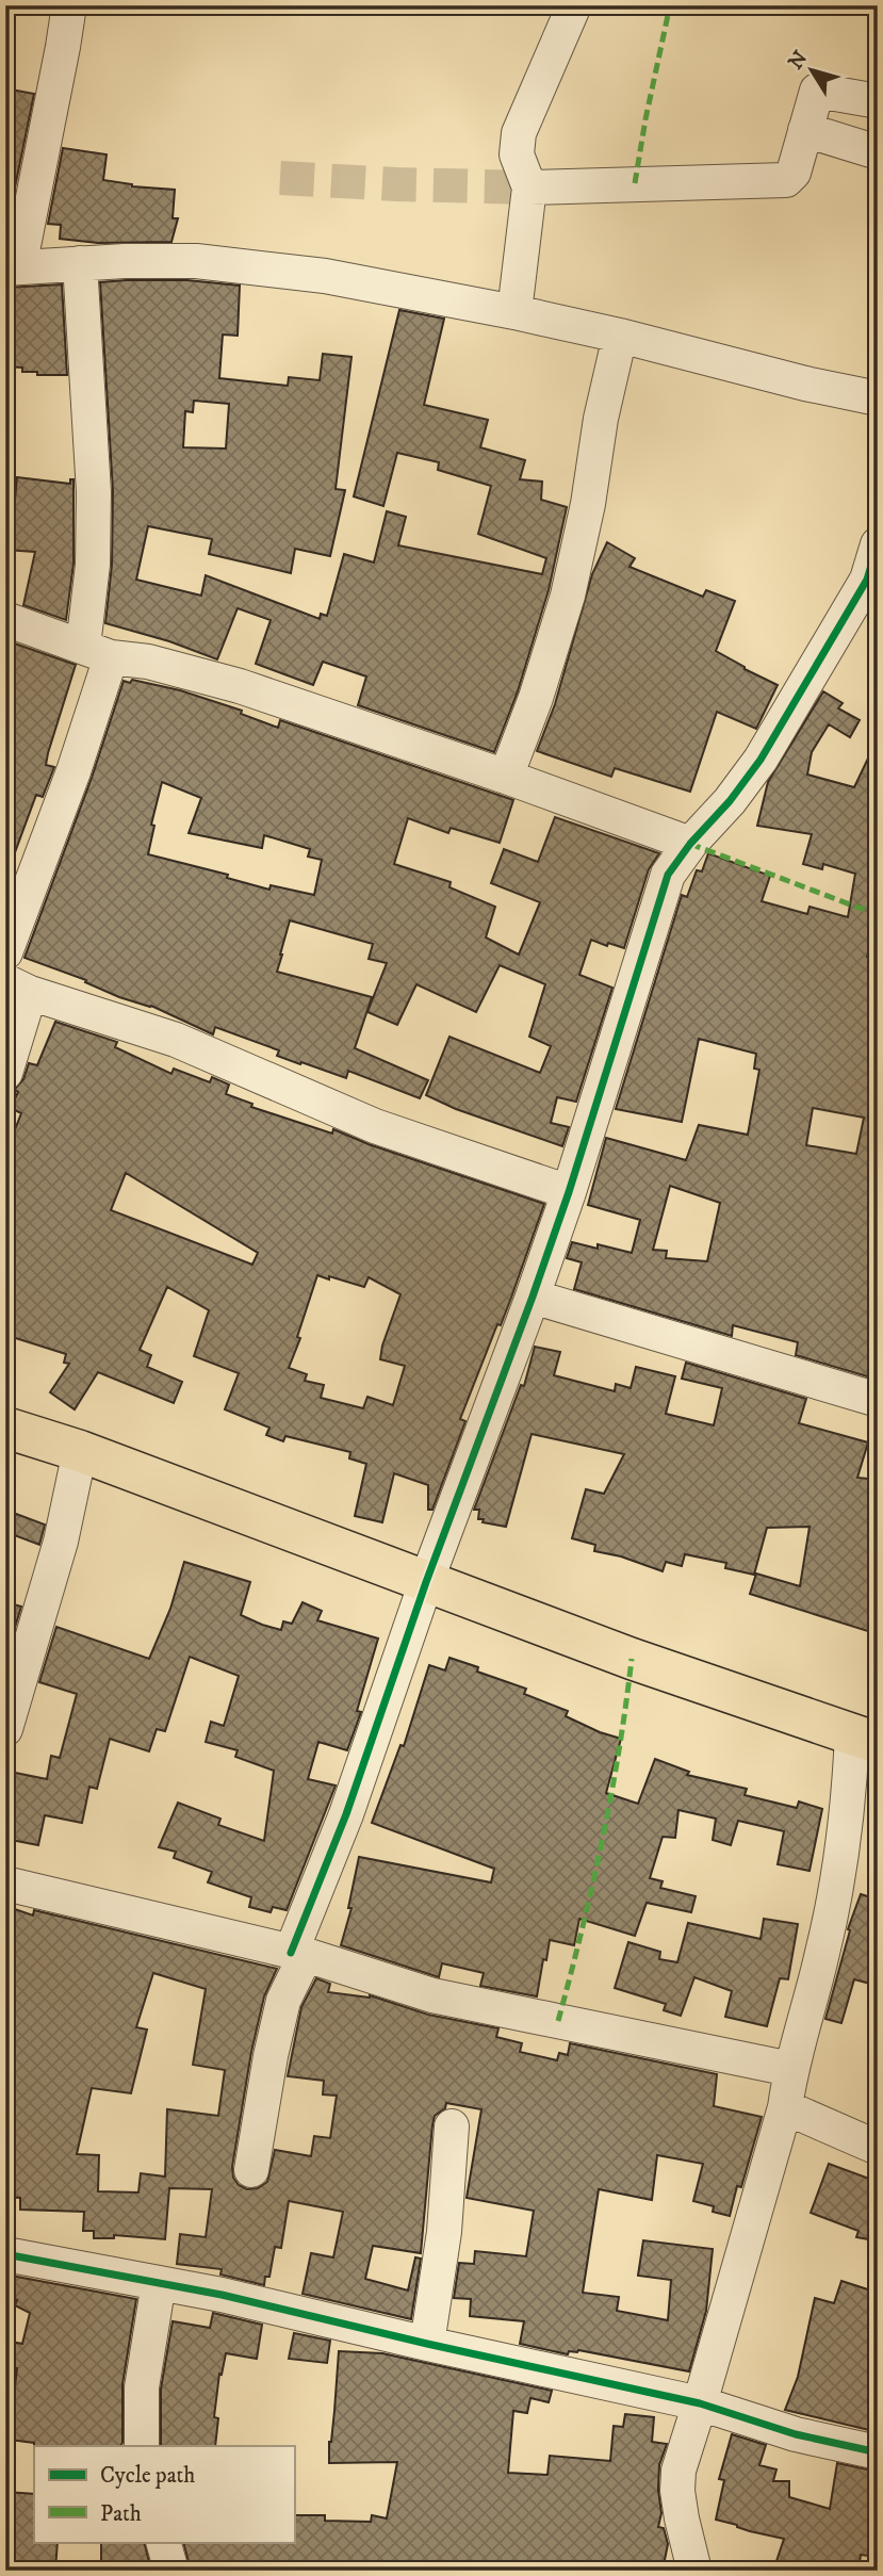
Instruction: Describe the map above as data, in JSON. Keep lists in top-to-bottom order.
{
  "legend": ["Cycle path", "Path"],
  "north": "top left"
}
